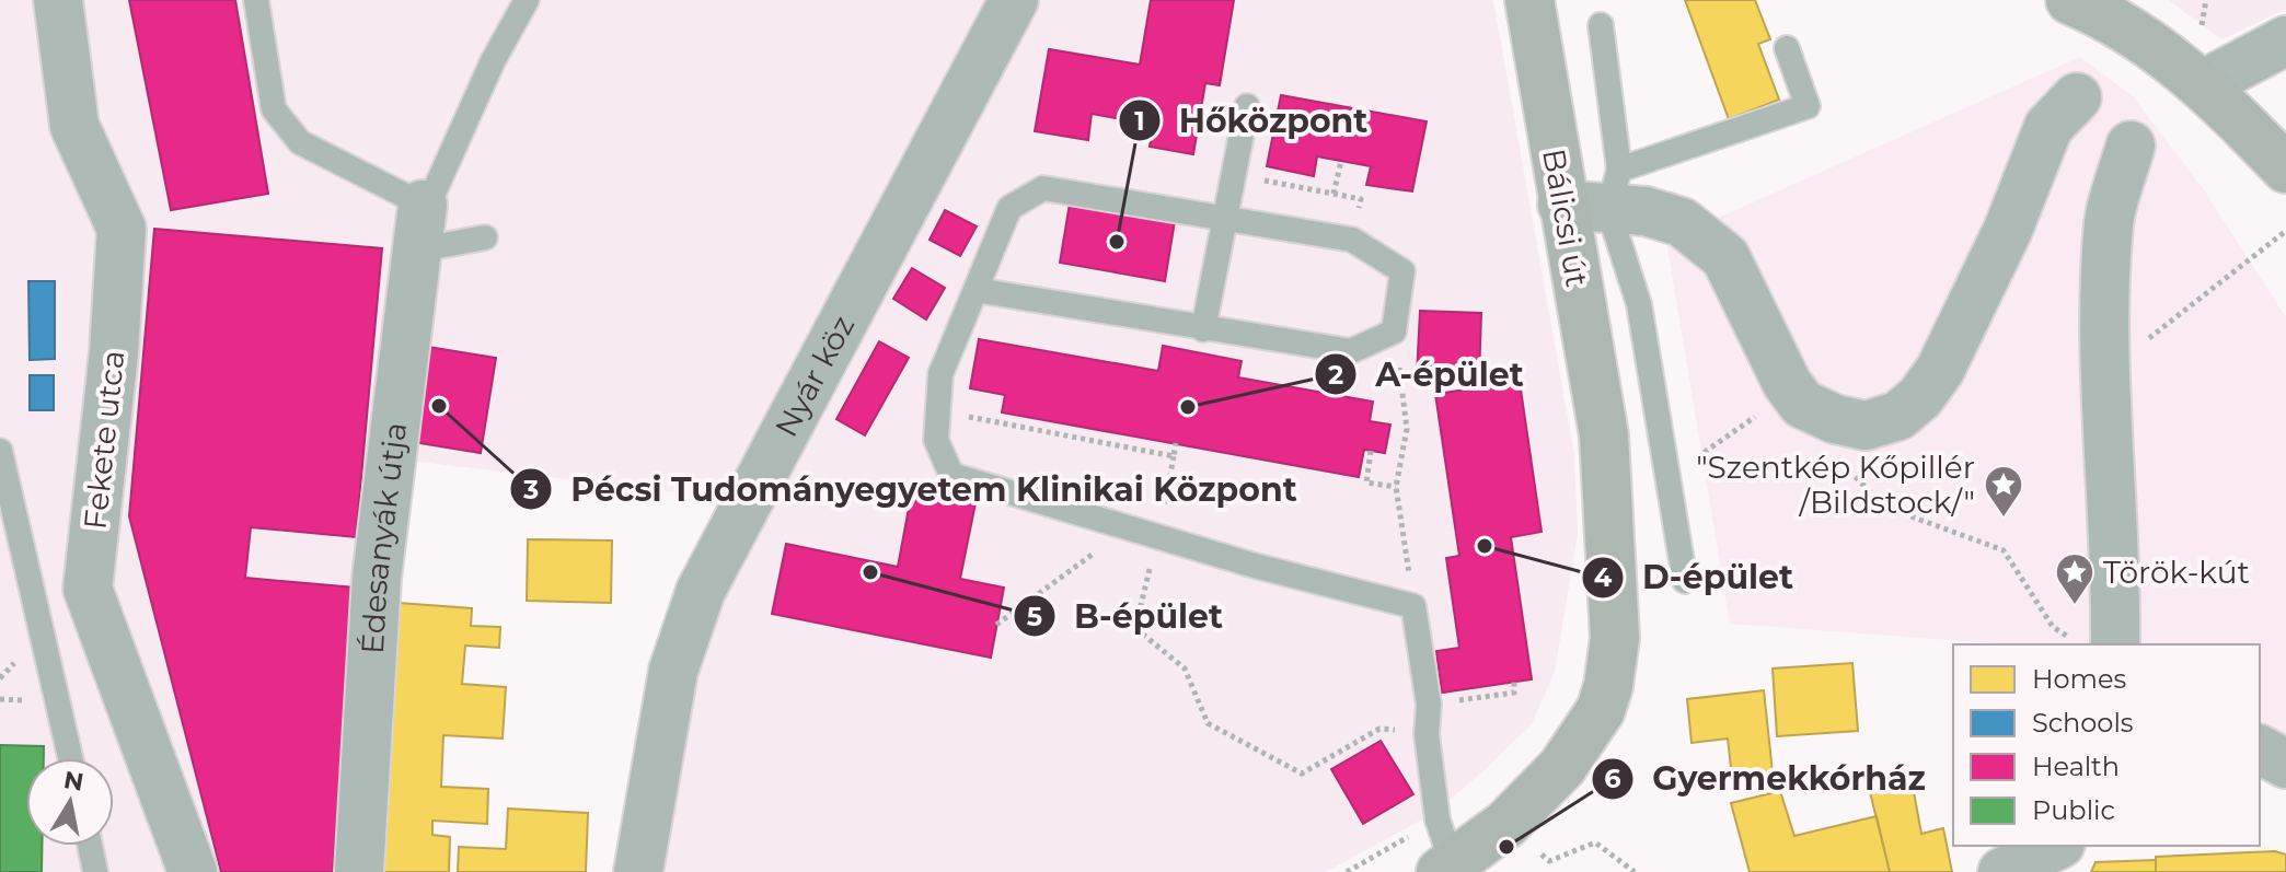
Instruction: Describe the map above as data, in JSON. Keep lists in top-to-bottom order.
{
  "streets": {
    "street": [
      "Bálicsi út",
      "Nyár köz",
      "Fekete utca",
      "Édesanyák útja"
    ]
  },
  "places": {
    "other": [
      "Hőközpont",
      "Pécsi Tudományegyetem Klinikai Központ",
      "A-épület",
      "D-épület",
      "B-épület",
      "Gyermekkórház"
    ],
    "place": ["\"Szentkép Kőpillér /Bildstock/\"", "Török-kút"]
  },
  "legend": [
    "Homes",
    "Schools",
    "Health",
    "Public"
  ],
  "north": "top"
}
